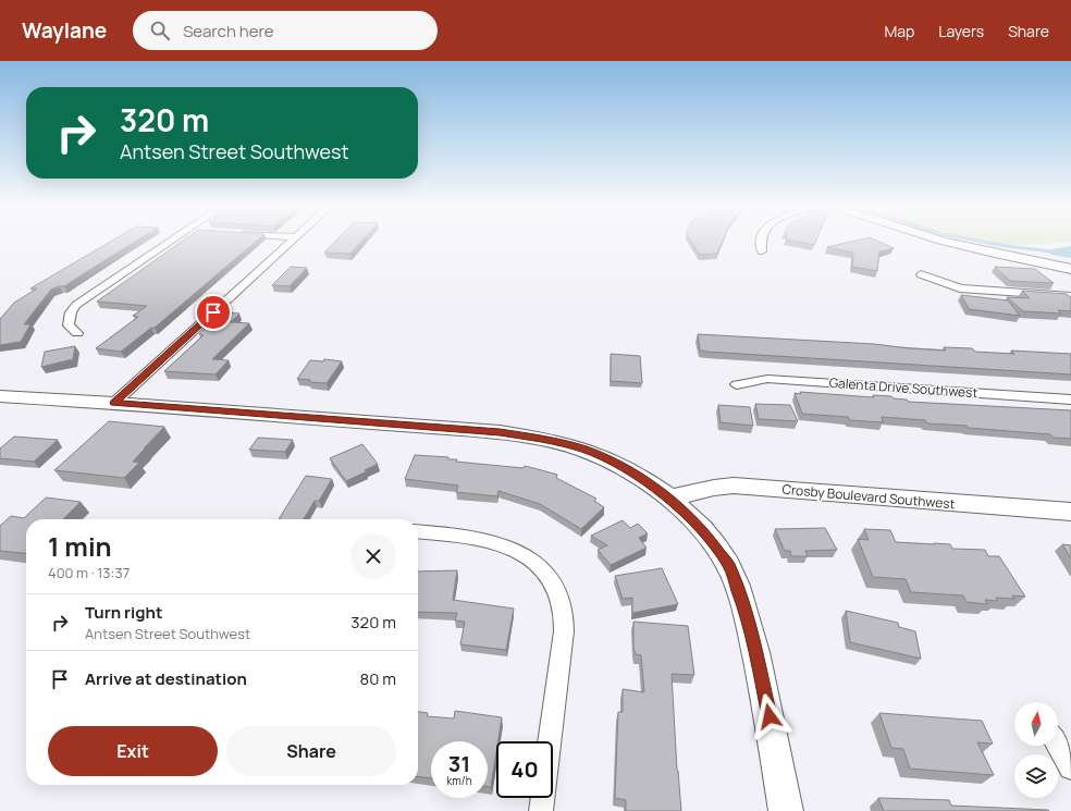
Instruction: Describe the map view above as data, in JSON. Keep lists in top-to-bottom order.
{
  "streets": {
    "street": ["Galenta Drive Southwest", "Crosby Boulevard Southwest"]
  },
  "north": "top",
  "page": {
    "header": "Waylane",
    "search": "Search here",
    "nav": ["Map", "Layers", "Share"],
    "turn": ["320 m", "Antsen Street Southwest"],
    "heading": ["1 min", "400 m · 13:37"],
    "list": [
      {
        "name": "Turn right",
        "note": "Antsen Street Southwest",
        "value": "320 m"
      },
      {
        "name": "Arrive at destination",
        "value": "80 m"
      }
    ],
    "buttons": ["Exit", "Share"],
    "speed": "31 km/h",
    "limit": "40"
  }
}
